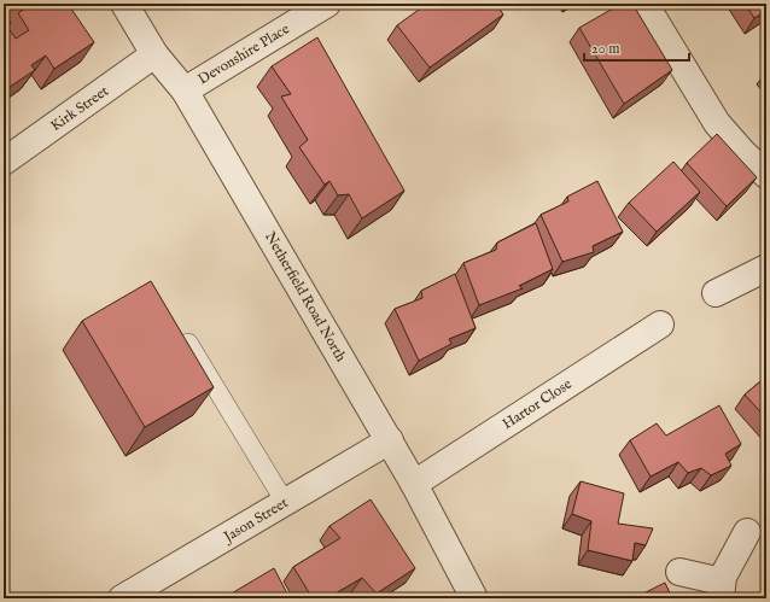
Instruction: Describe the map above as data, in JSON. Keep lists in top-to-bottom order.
{
  "streets": {
    "street": [
      "Devonshire Place",
      "Kirk Street",
      "Netherfield Road North",
      "Hartor Close",
      "Jason Street"
    ]
  },
  "crossings": [
    ["Devonshire Place", "Netherfield Road North"],
    ["Kirk Street", "Netherfield Road North"],
    ["Netherfield Road North", "Hartor Close"],
    ["Netherfield Road North", "Jason Street"]
  ],
  "scale_bar": "20 m"
}
